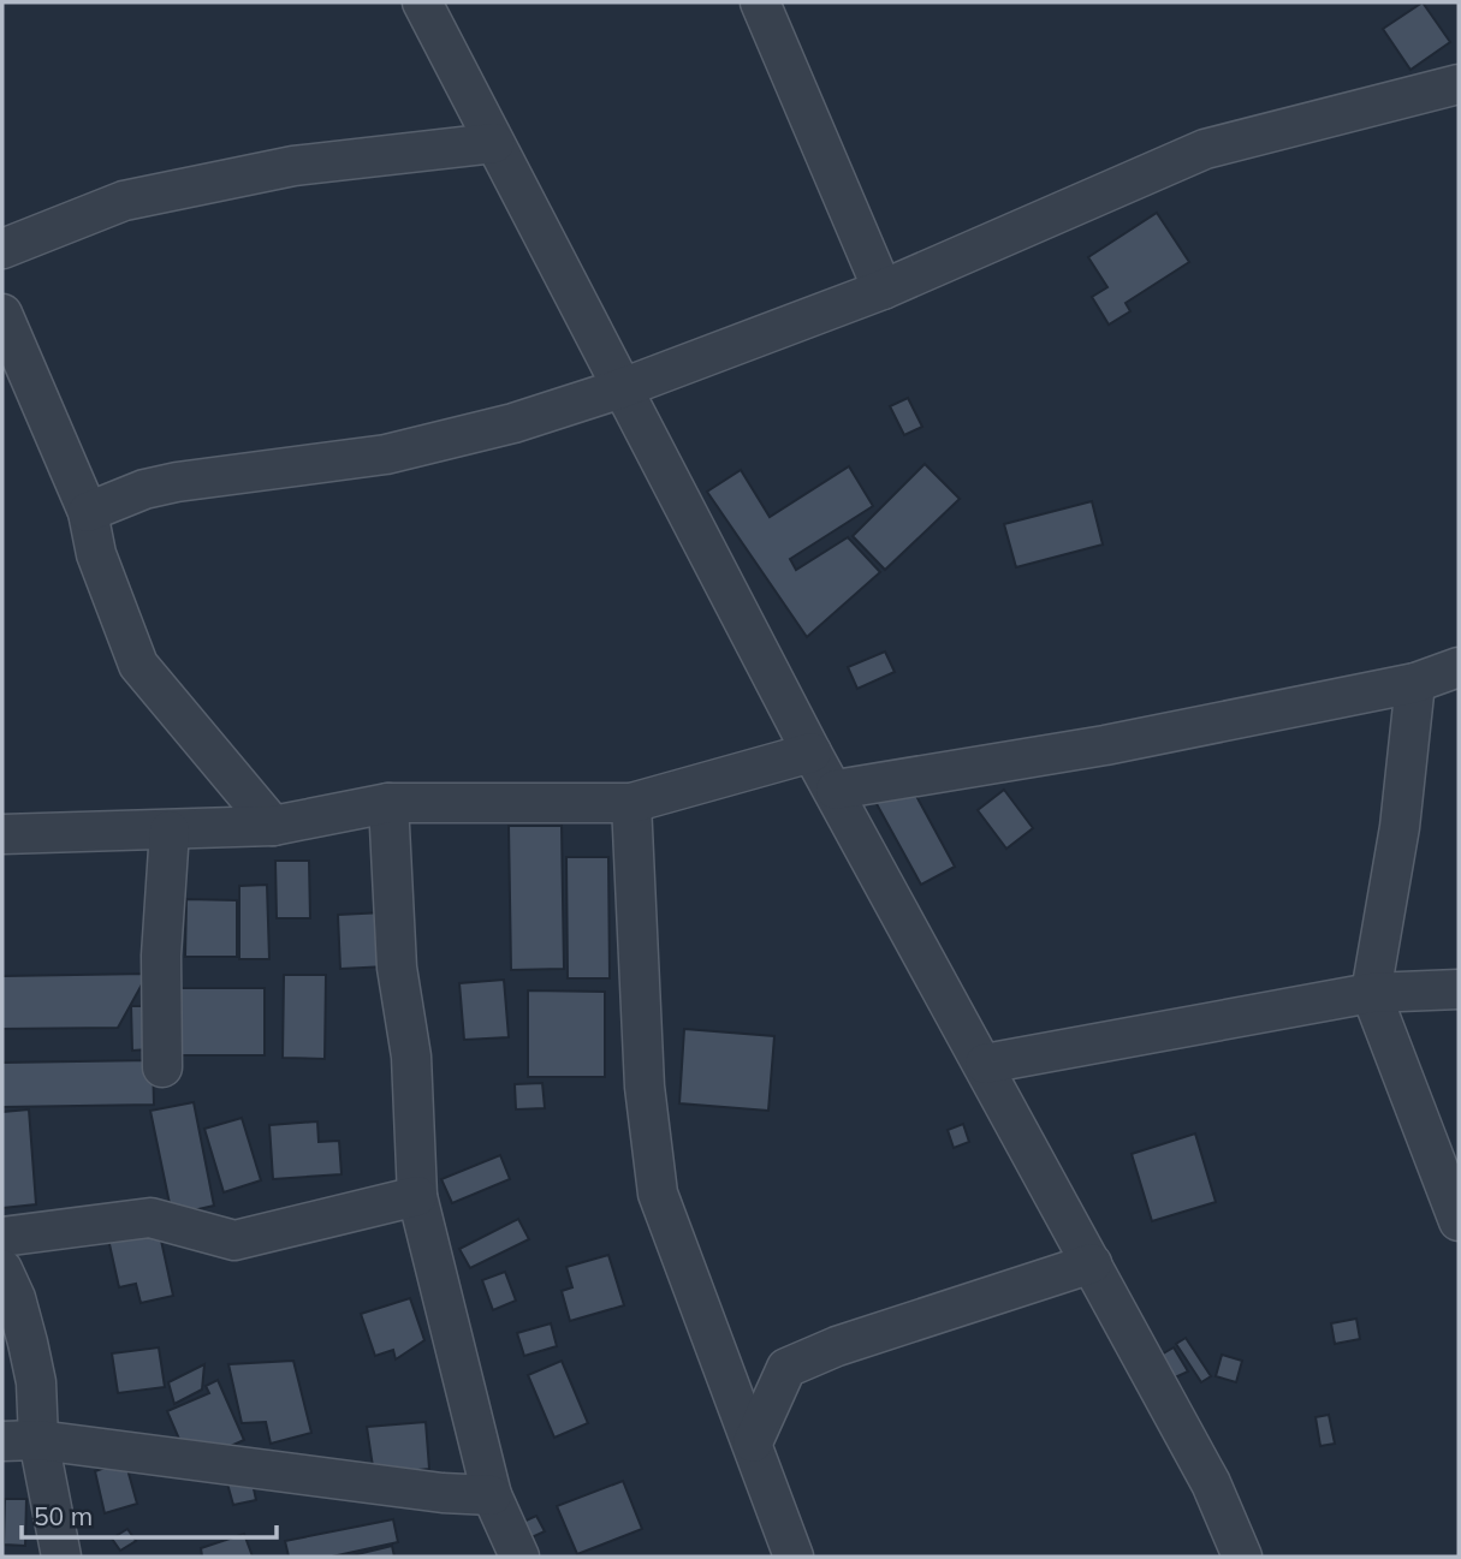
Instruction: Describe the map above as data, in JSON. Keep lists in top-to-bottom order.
{
  "scale_bar": "50 m"
}
